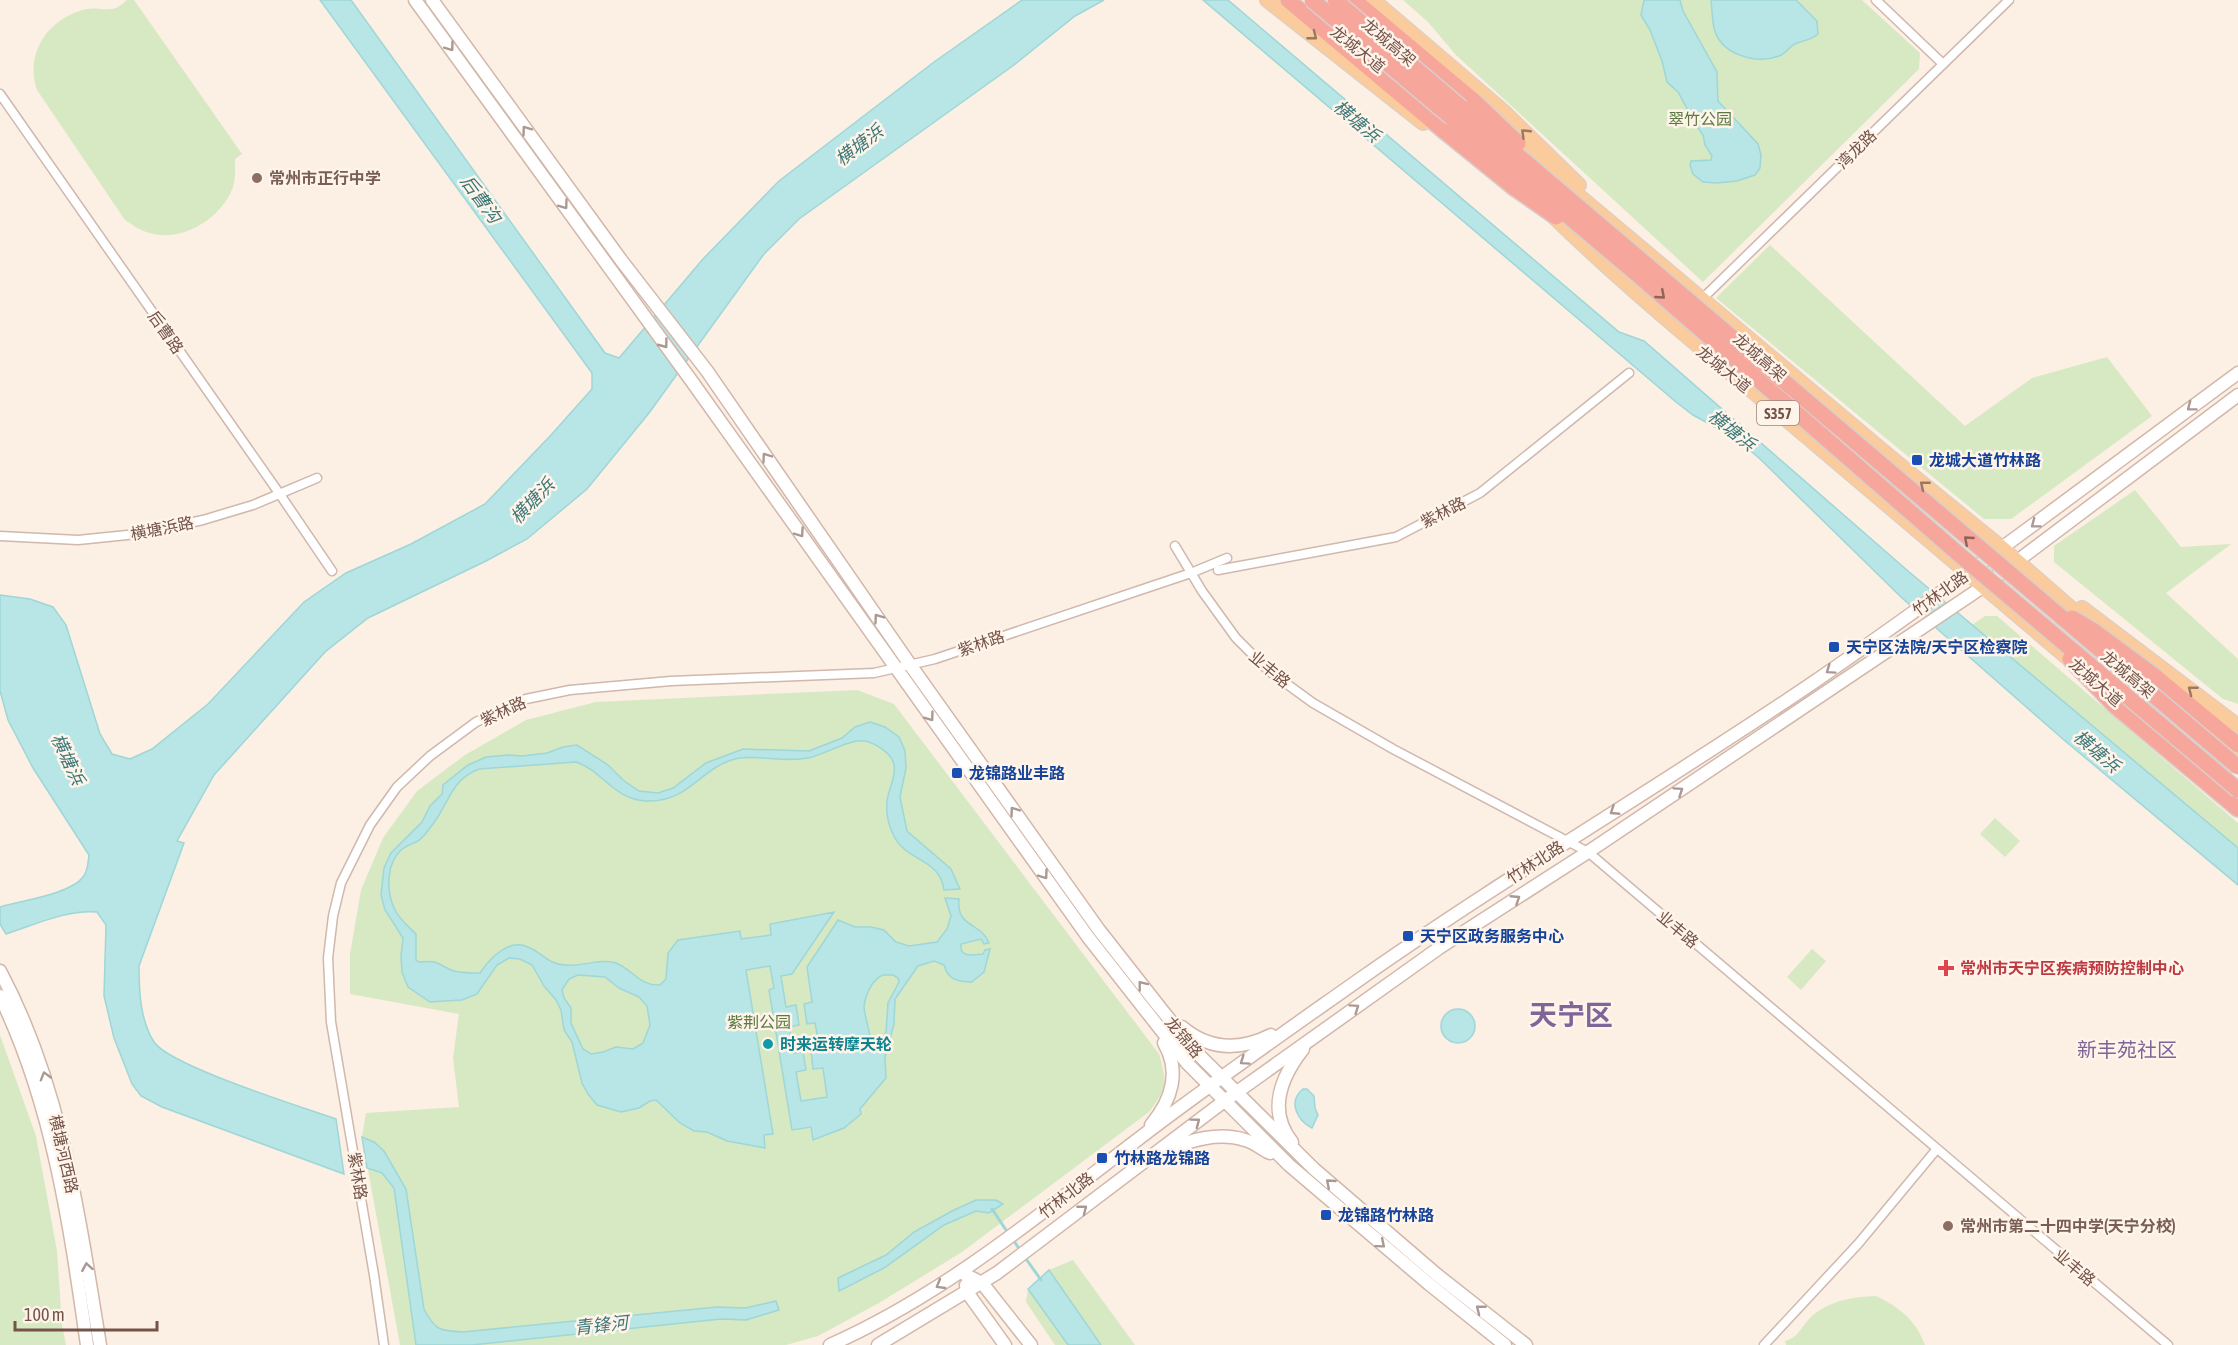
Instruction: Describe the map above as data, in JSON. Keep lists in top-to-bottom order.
{
  "streets": {
    "highway": ["龙城高架"],
    "main road": [
      "龙城大道",
      "S357",
      "竹林北路",
      "龙锦路",
      "横塘河西路"
    ],
    "street": [
      "湾龙路",
      "后曹路",
      "紫林路",
      "横塘浜路",
      "业丰路"
    ]
  },
  "crossings": [
    ["龙城高架", "龙城大道"],
    ["龙城大道", "湾龙路"],
    ["龙城大道", "竹林北路"],
    ["后曹路", "横塘浜路"],
    ["紫林路", "业丰路"],
    ["紫林路", "龙锦路"],
    ["竹林北路", "业丰路"],
    ["竹林北路", "龙锦路"]
  ],
  "districts": ["天宁区", "新丰苑社区"],
  "water": ["横塘浜", "后曹沟", "青锋河"],
  "parks": ["翠竹公园", "紫荆公园"],
  "places": {
    "other": ["常州市正行中学", "时来运转摩天轮", "常州市第二十四中学(天宁分校)"],
    "transit": [
      "龙城大道竹林路",
      "天宁区法院/天宁区检察院",
      "龙锦路业丰路",
      "天宁区政务服务中心",
      "竹林路龙锦路",
      "龙锦路竹林路"
    ],
    "health": ["常州市天宁区疾病预防控制中心"]
  },
  "scale_bar": "100 m"
}
